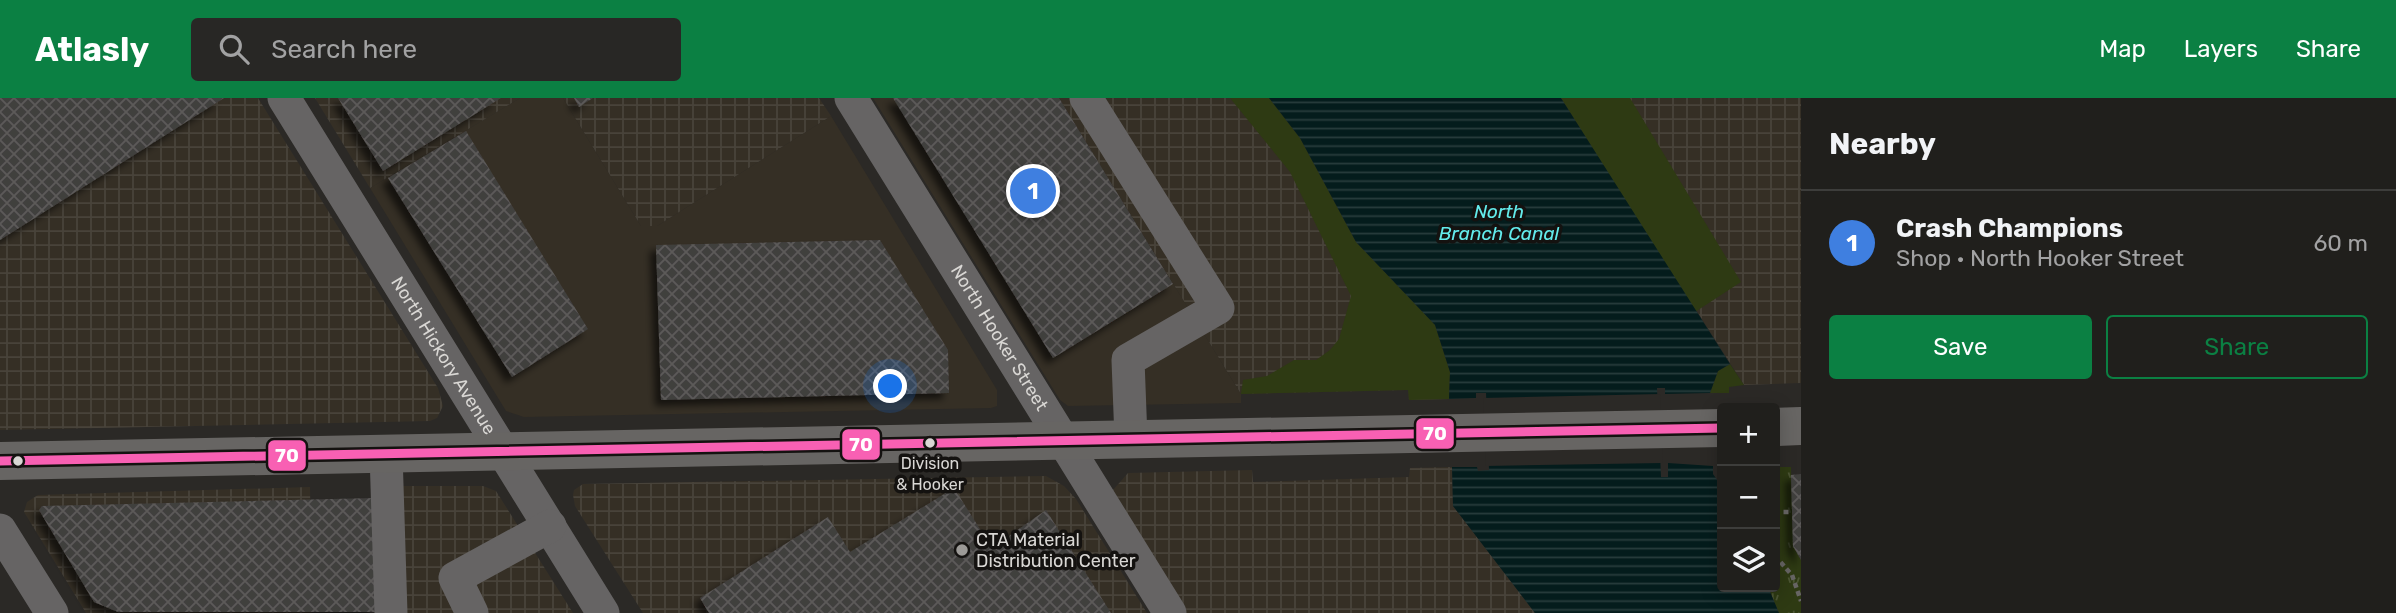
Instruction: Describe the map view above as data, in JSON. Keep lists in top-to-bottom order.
{
  "streets": {
    "street": ["North Hooker Street", "North Hickory Avenue"]
  },
  "water": ["North Branch Canal"],
  "places": ["Division & Hooker", "CTA Material Distribution Center"],
  "lines": ["transit line 70"],
  "page": {
    "header": "Atlasly",
    "search": "Search here",
    "nav": ["Map", "Layers", "Share"],
    "heading": "Nearby",
    "pins": "1",
    "list": [
      {
        "mark": "1",
        "name": "Crash Champions",
        "note": "Shop · North Hooker Street",
        "value": "60 m"
      }
    ],
    "buttons": ["Save", "Share"],
    "map_buttons": ["+", "−"]
  }
}
